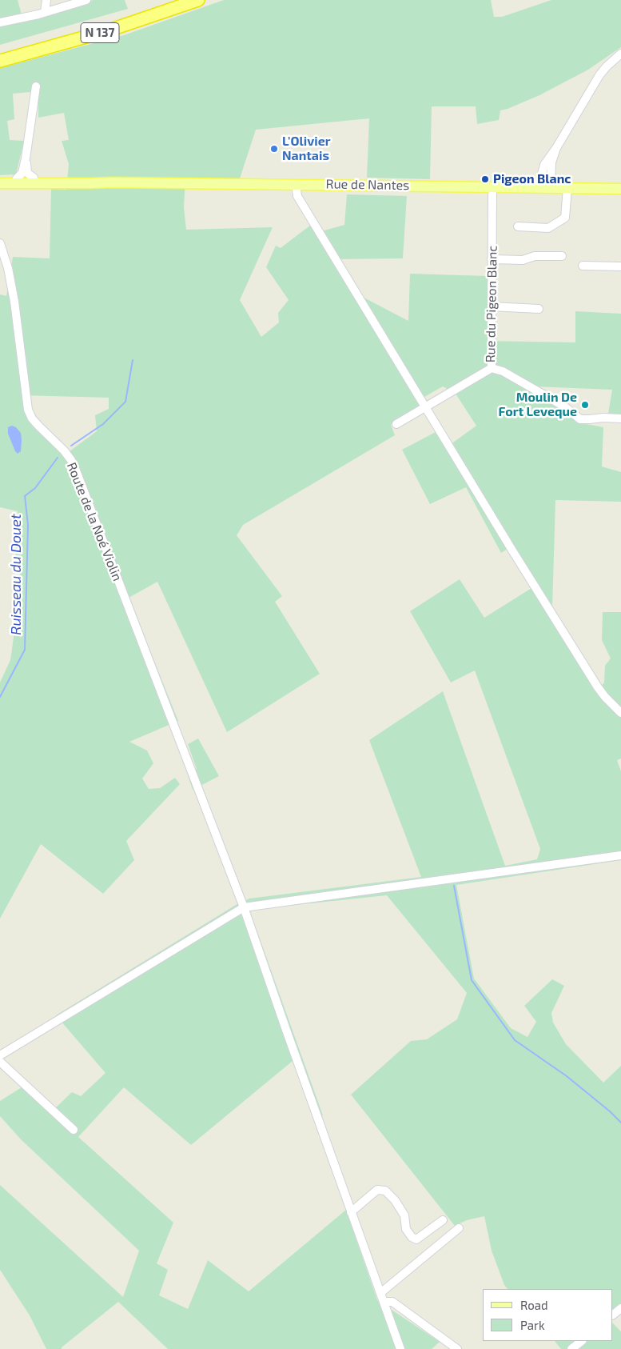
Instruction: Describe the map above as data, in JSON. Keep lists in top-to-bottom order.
{
  "streets": {
    "highway": ["N 137"],
    "main road": ["Rue de Nantes"],
    "street": ["Rue du Pigeon Blanc", "Route de la Noé Violin"]
  },
  "crossings": [
    ["Rue de Nantes", "Rue du Pigeon Blanc"]
  ],
  "water": ["Ruisseau du Douet"],
  "places": ["L'Olivier Nantais", "Pigeon Blanc", "Moulin De Fort Leveque"],
  "legend": ["Road", "Park"]
}
